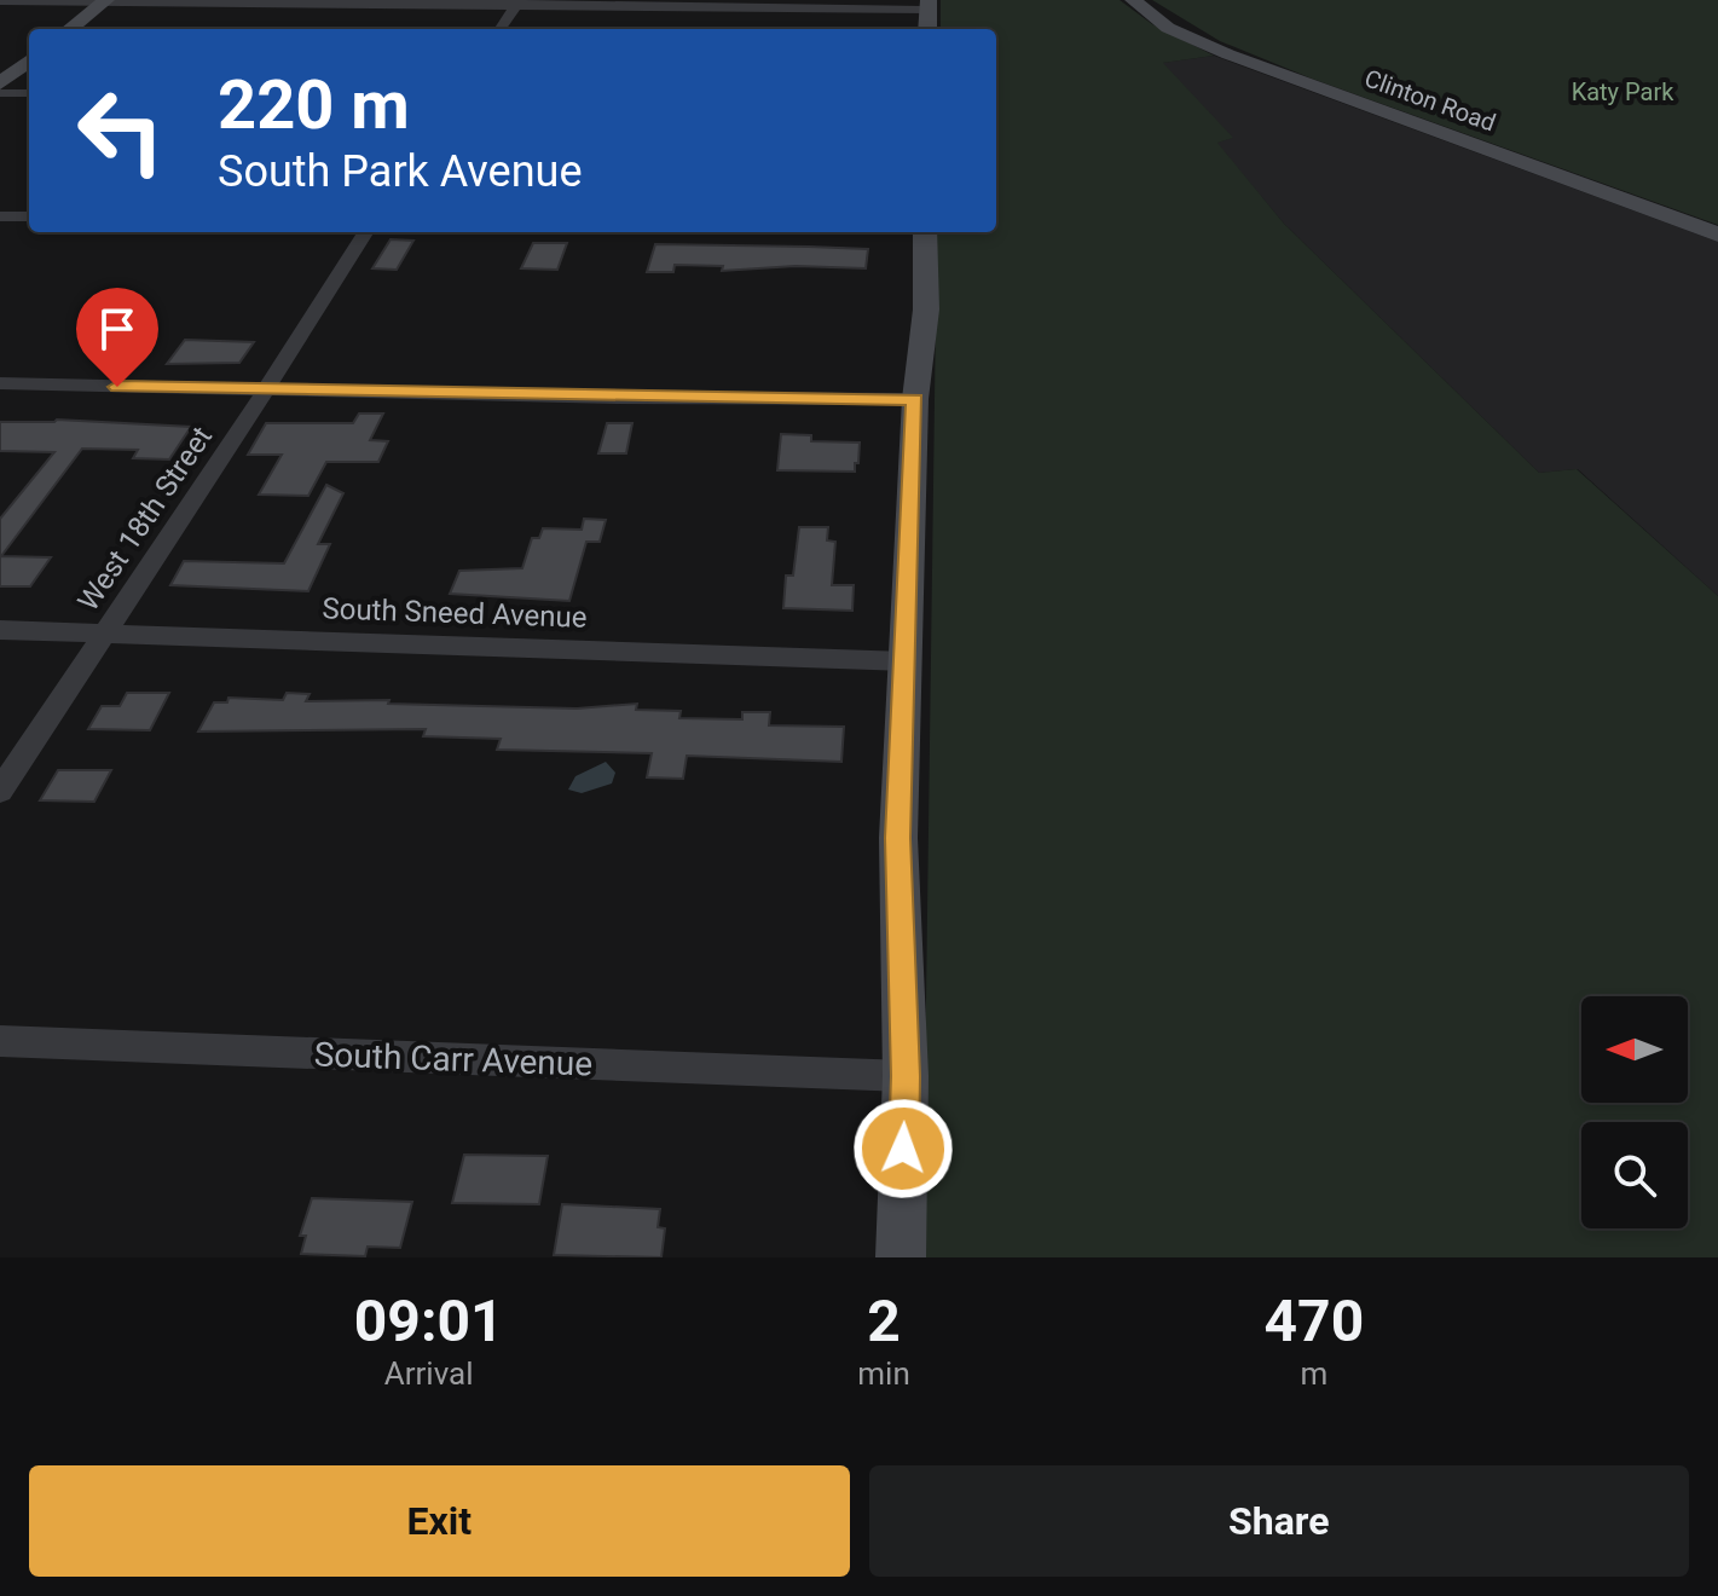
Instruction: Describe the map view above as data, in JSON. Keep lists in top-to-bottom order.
{
  "streets": {
    "street": [
      "Clinton Road",
      "West 18th Street",
      "South Sneed Avenue",
      "South Carr Avenue"
    ]
  },
  "crossings": [
    ["West 18th Street", "South Sneed Avenue"]
  ],
  "parks": ["Katy Park"],
  "north": "left",
  "page": {
    "turn": ["220 m", "South Park Avenue"],
    "eta": [
      "09:01",
      "Arrival",
      "2",
      "min",
      "470",
      "m"
    ],
    "buttons": ["Exit", "Share"]
  }
}
